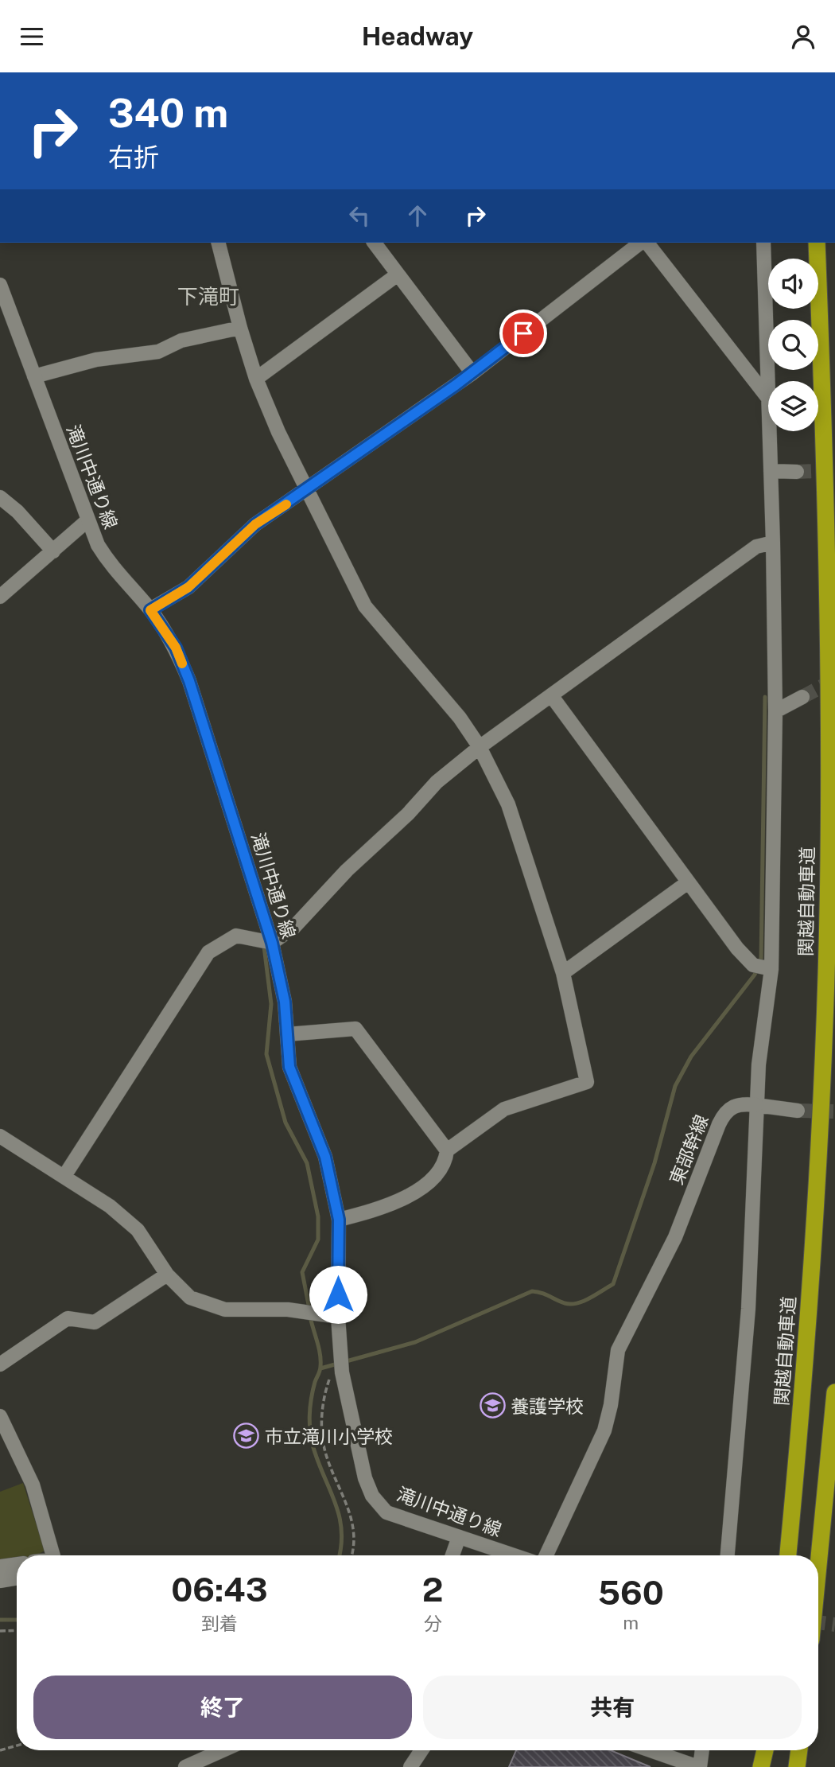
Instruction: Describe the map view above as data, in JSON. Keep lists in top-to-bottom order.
{
  "streets": {
    "highway": ["関越自動車道"],
    "street": ["滝川中通り線", "東部幹線"]
  },
  "districts": ["下滝町"],
  "places": {
    "school or university": ["養護学校", "市立滝川小学校"]
  },
  "page": {
    "header": "Headway",
    "turn": ["340 m", "右折"],
    "eta": [
      "06:43",
      "到着",
      "2",
      "分",
      "560",
      "m"
    ],
    "buttons": ["終了", "共有"]
  }
}
